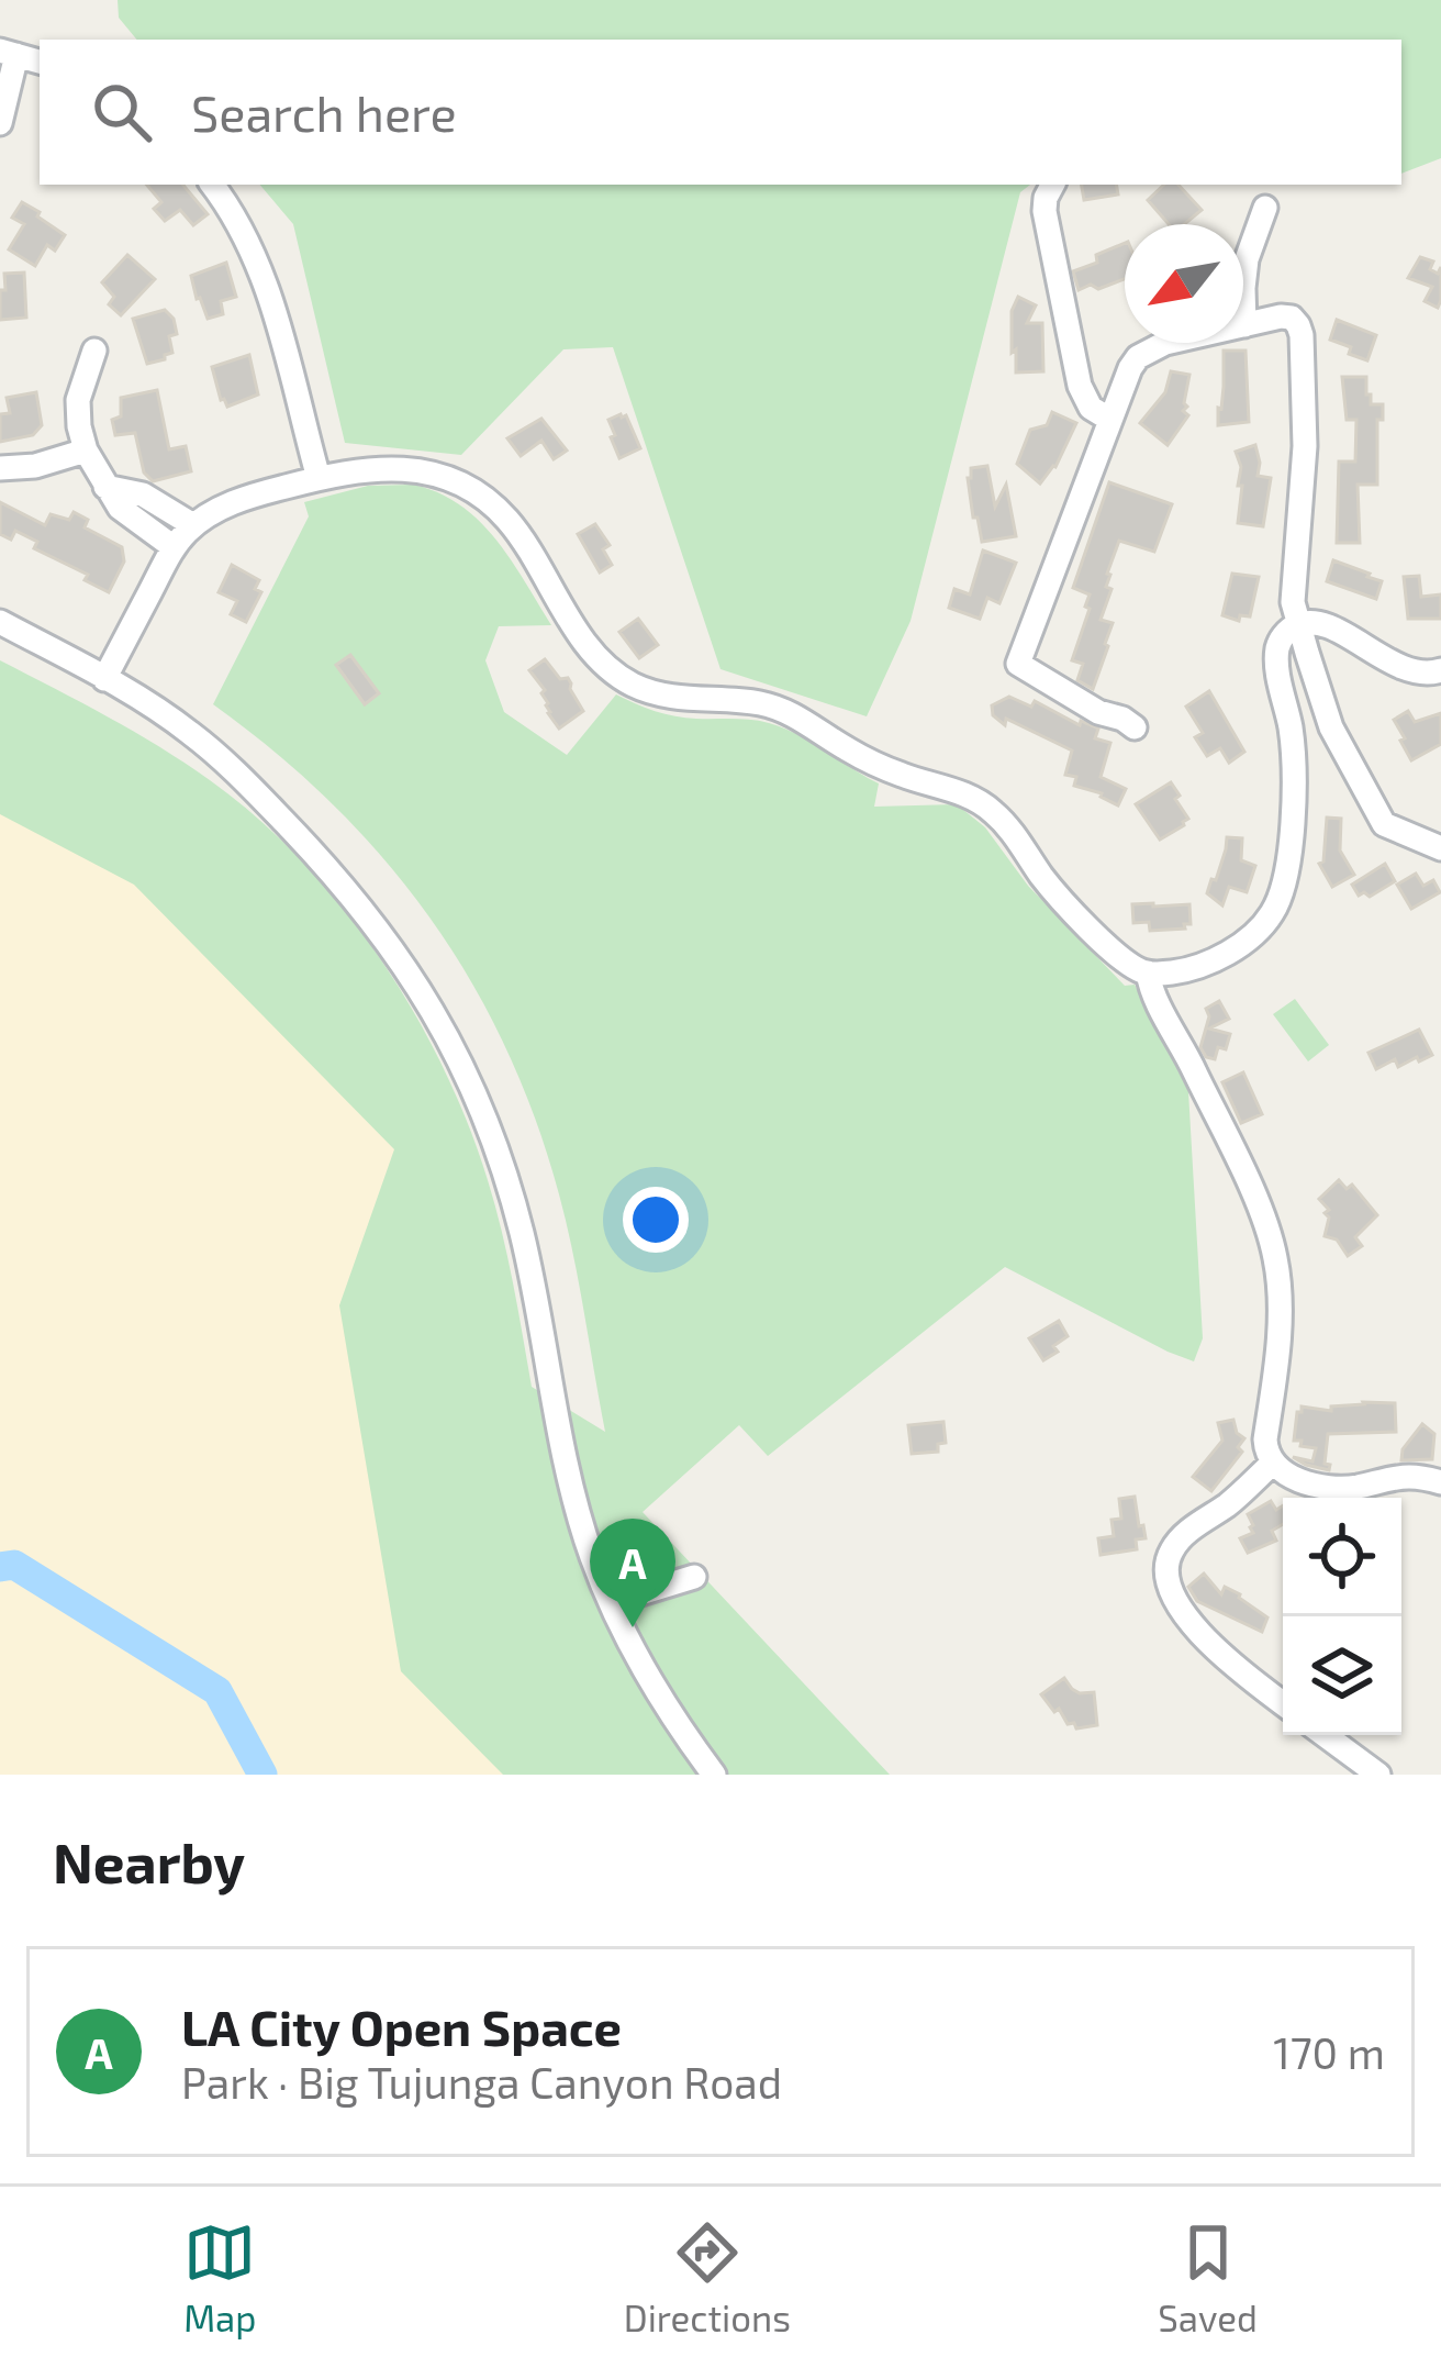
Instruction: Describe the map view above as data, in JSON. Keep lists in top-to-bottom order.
{
  "north": "bottom left",
  "page": {
    "search": "Search here",
    "pins": "A",
    "heading": "Nearby",
    "list": [
      {
        "mark": "A",
        "name": "LA City Open Space",
        "note": "Park · Big Tujunga Canyon Road",
        "value": "170 m"
      }
    ],
    "nav": ["Map", "Directions", "Saved"]
  }
}
